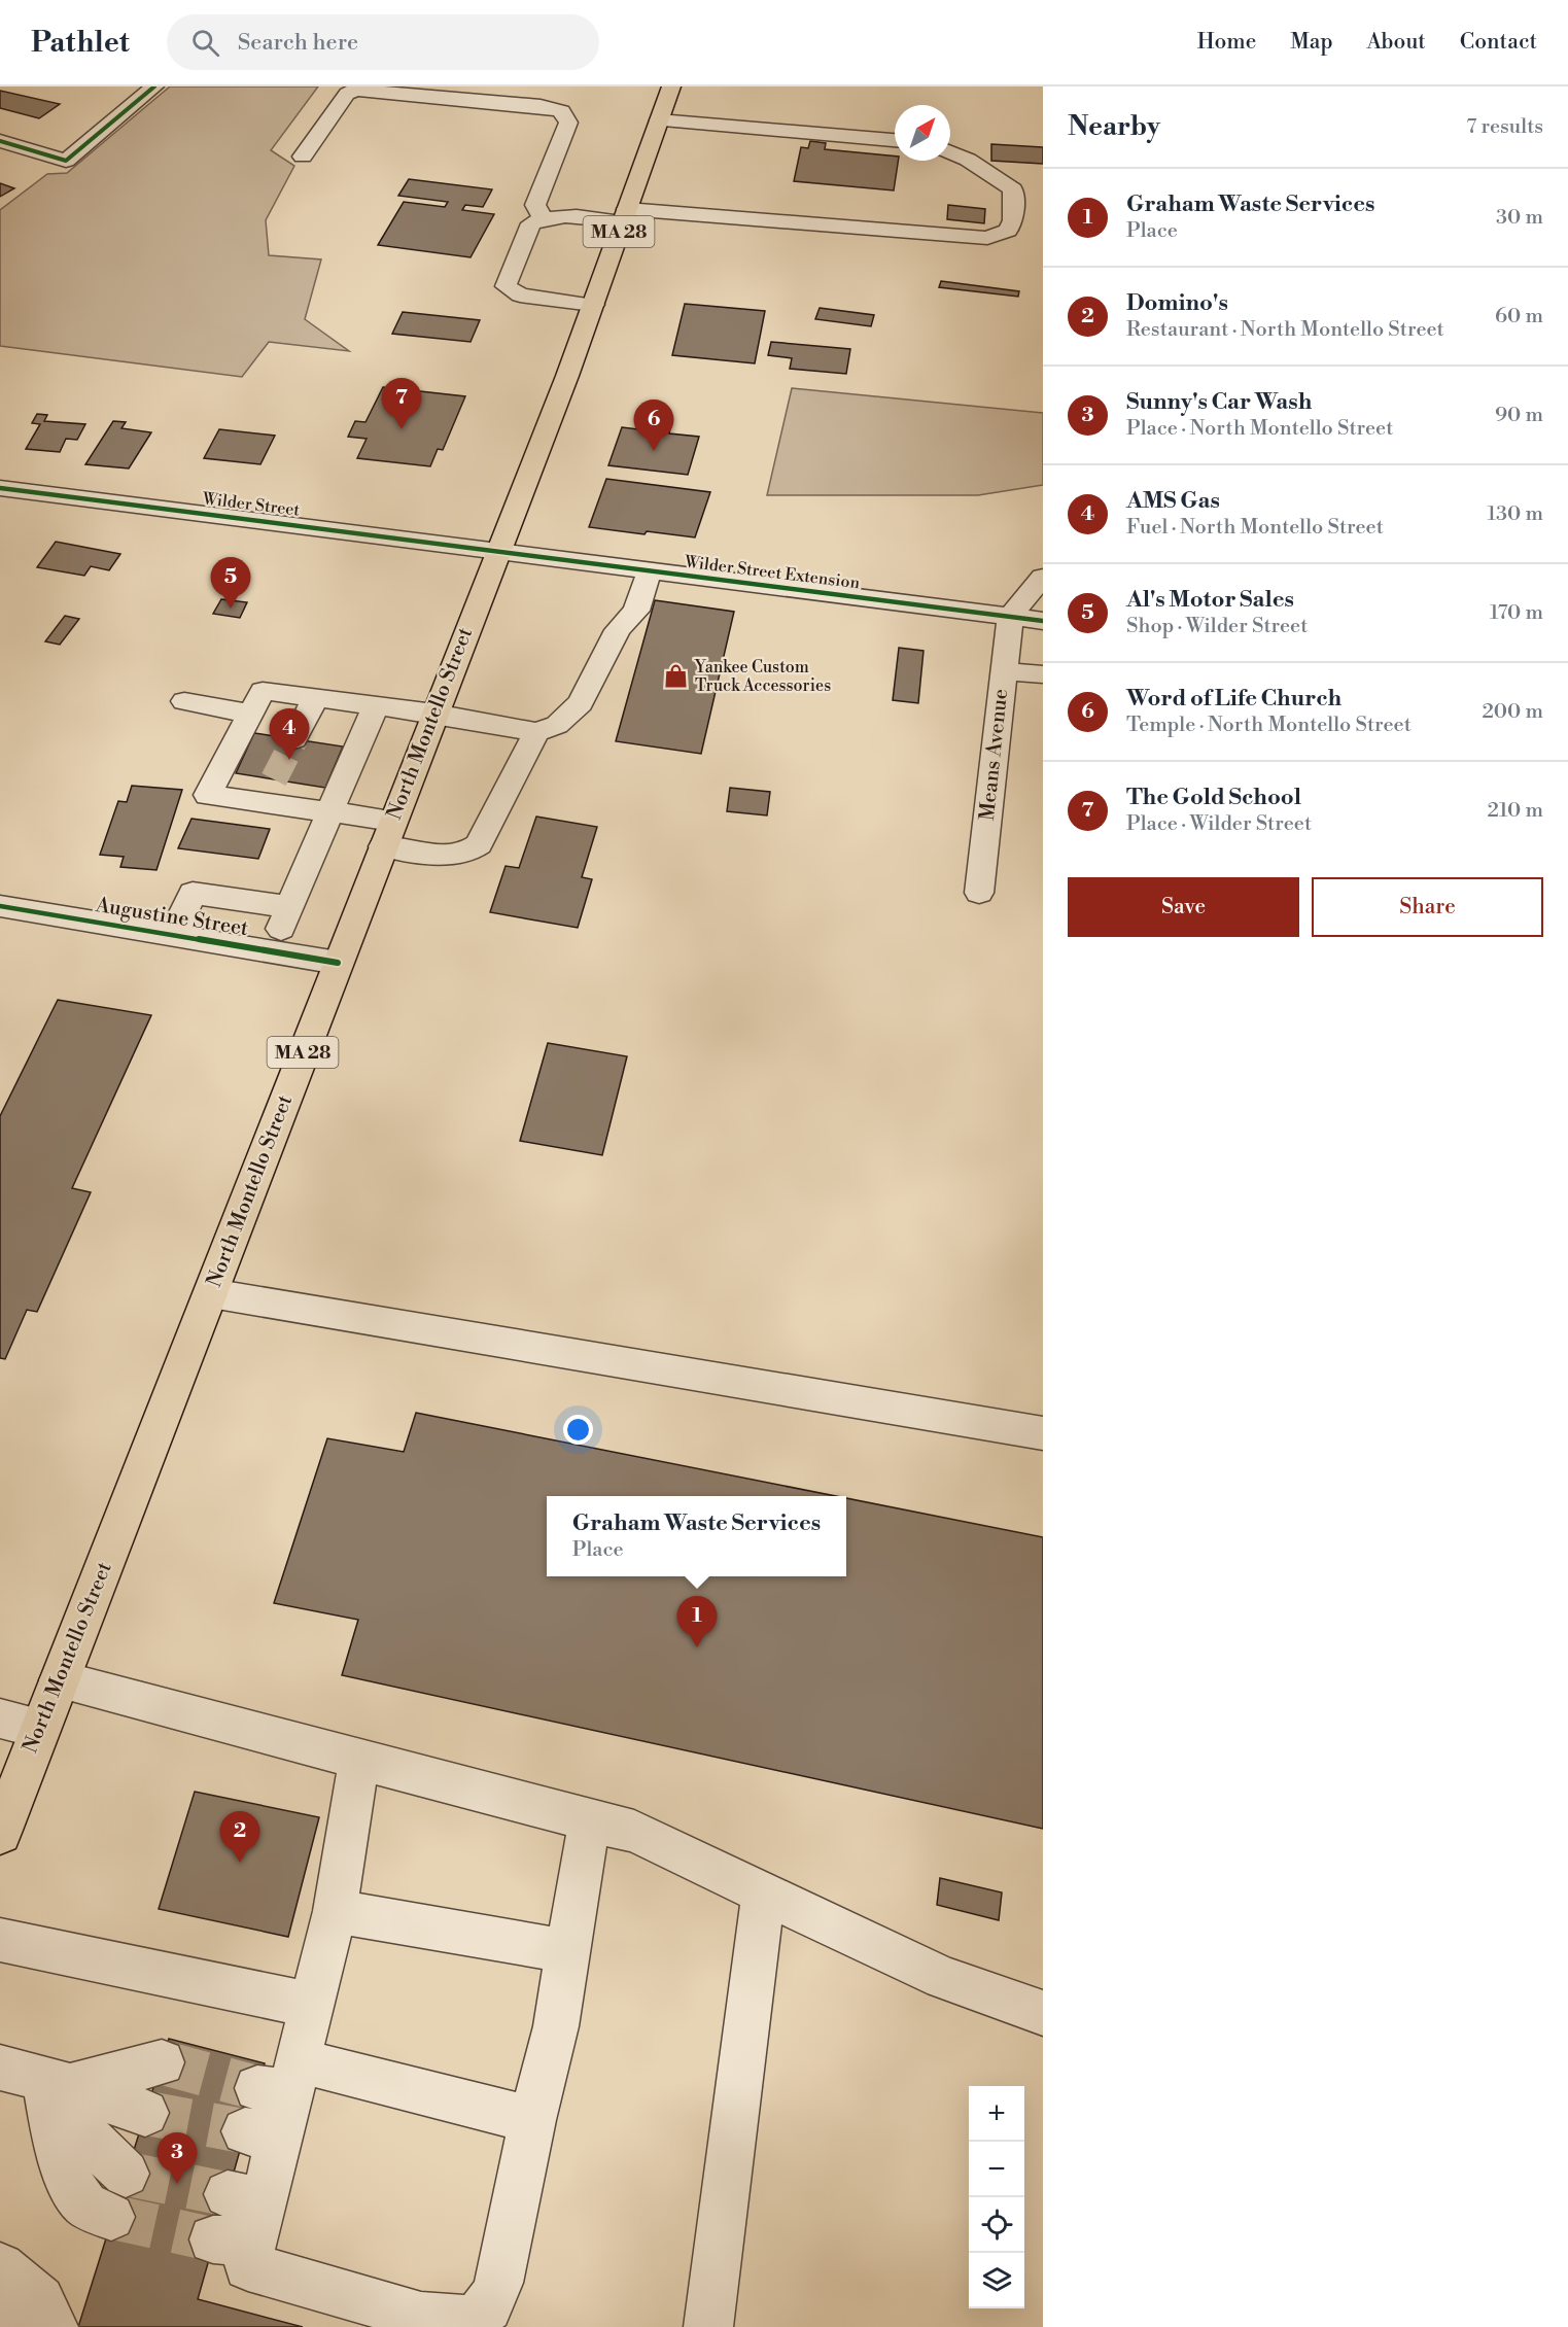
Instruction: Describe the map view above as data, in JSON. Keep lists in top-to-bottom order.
{
  "streets": {
    "main road": ["MA 28", "North Montello Street"],
    "street": [
      "Wilder Street",
      "Wilder Street Extension",
      "Means Avenue",
      "Augustine Street"
    ]
  },
  "crossings": [
    ["MA 28", "North Montello Street"],
    ["Wilder Street", "Wilder Street Extension"],
    ["Wilder Street", "North Montello Street"],
    ["Wilder Street Extension", "North Montello Street"],
    ["Wilder Street Extension", "Means Avenue"],
    ["North Montello Street", "Augustine Street"]
  ],
  "places": {
    "shop": ["Yankee Custom Truck Accessories"]
  },
  "north": "top right",
  "page": {
    "header": "Pathlet",
    "search": "Search here",
    "nav": [
      "Home",
      "Map",
      "About",
      "Contact"
    ],
    "heading": ["Nearby", "7 results"],
    "list": [
      {
        "mark": "1",
        "name": "Graham Waste Services",
        "note": "Place",
        "value": "30 m"
      },
      {
        "mark": "2",
        "name": "Domino's",
        "note": "Restaurant · North Montello Street",
        "value": "60 m"
      },
      {
        "mark": "3",
        "name": "Sunny's Car Wash",
        "note": "Place · North Montello Street",
        "value": "90 m"
      },
      {
        "mark": "4",
        "name": "AMS Gas",
        "note": "Fuel · North Montello Street",
        "value": "130 m"
      },
      {
        "mark": "5",
        "name": "Al's Motor Sales",
        "note": "Shop · Wilder Street",
        "value": "170 m"
      },
      {
        "mark": "6",
        "name": "Word of Life Church",
        "note": "Temple · North Montello Street",
        "value": "200 m"
      },
      {
        "mark": "7",
        "name": "The Gold School",
        "note": "Place · Wilder Street",
        "value": "210 m"
      }
    ],
    "pins": [
      "7",
      "6",
      "5",
      "4",
      "1",
      "2",
      "3"
    ],
    "buttons": ["Save", "Share"],
    "popup": ["Graham Waste Services", "Place"],
    "map_buttons": ["+", "−"]
  }
}
